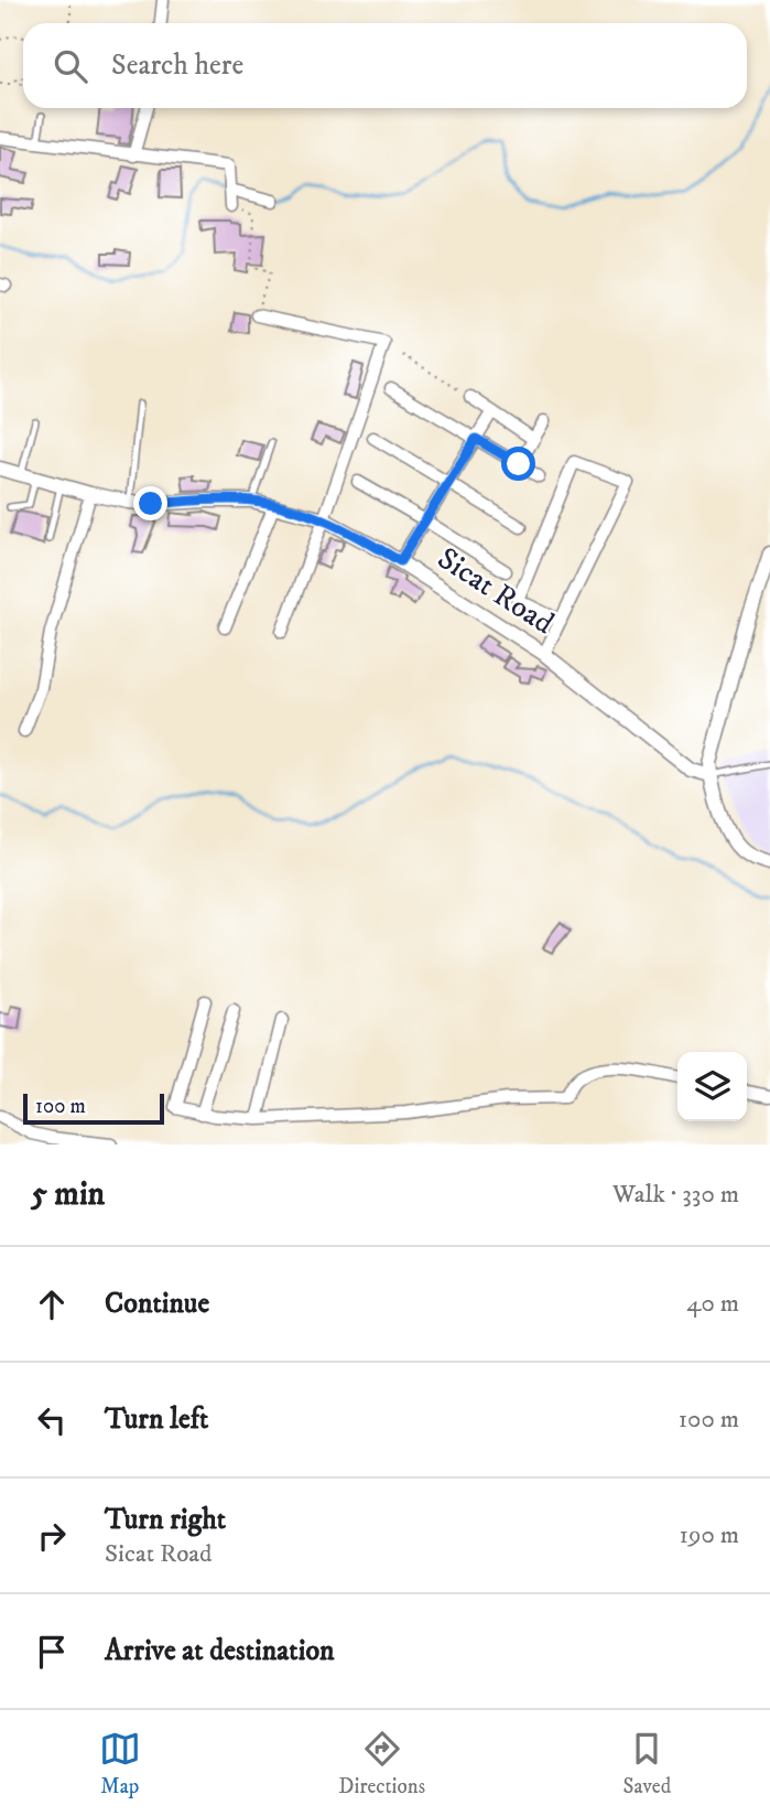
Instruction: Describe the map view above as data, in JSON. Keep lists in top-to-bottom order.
{
  "streets": {
    "street": ["Sicat Road"]
  },
  "scale_bar": "100 m",
  "page": {
    "search": "Search here",
    "scale": "100 m",
    "heading": ["5 min", "Walk · 330 m"],
    "list": [
      ["Continue", "40 m"],
      ["Turn left", "100 m"],
      ["Turn right", "Sicat Road", "190 m"],
      "Arrive at destination"
    ],
    "nav": ["Map", "Directions", "Saved"]
  }
}
